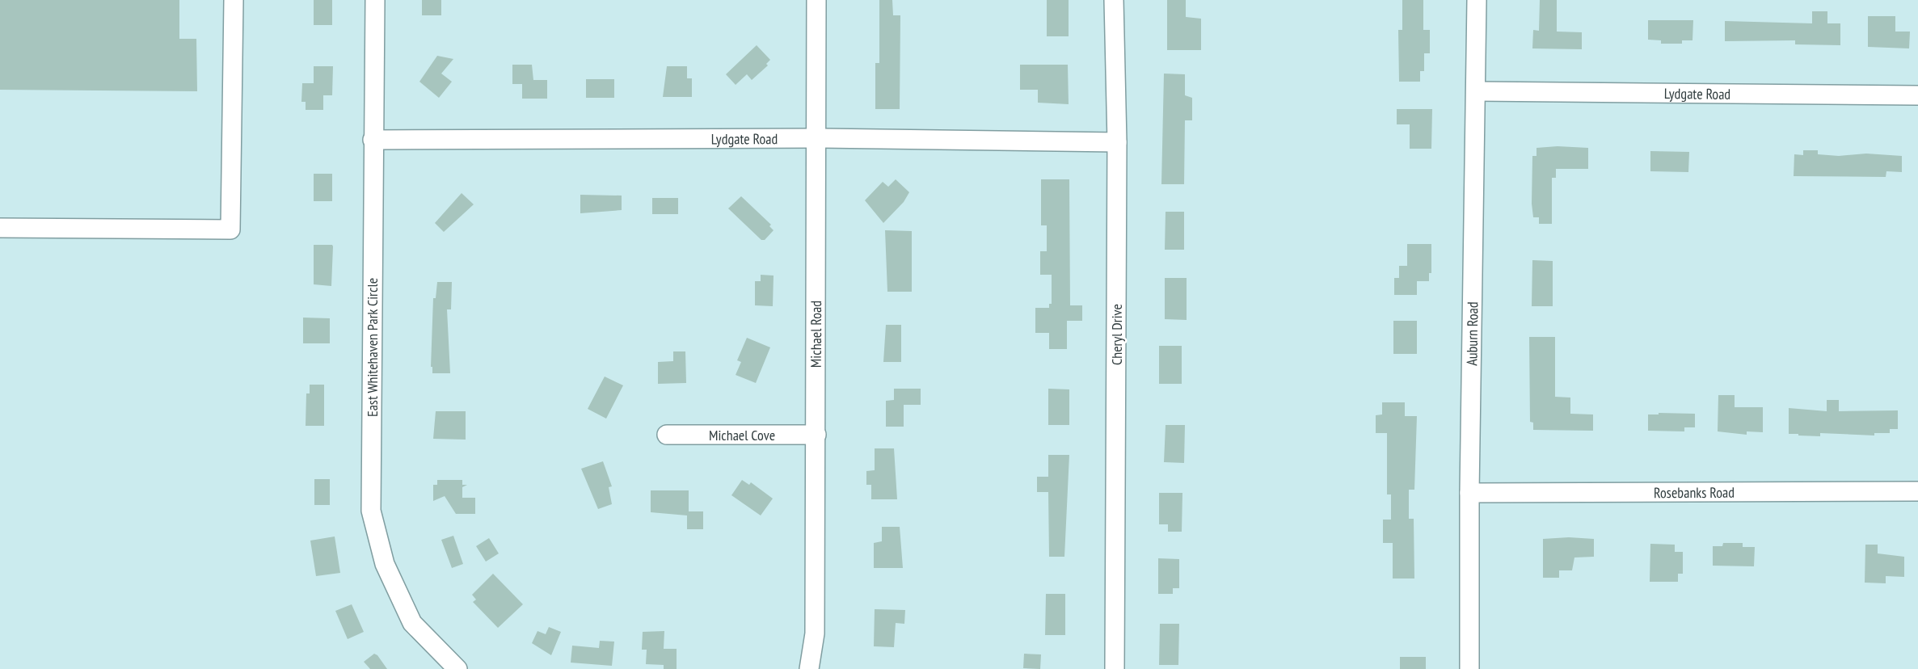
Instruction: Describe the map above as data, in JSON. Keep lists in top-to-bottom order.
{
  "streets": {
    "street": [
      "Lydgate Road",
      "Michael Road",
      "Cheryl Drive",
      "Auburn Road",
      "East Whitehaven Park Circle",
      "Michael Cove",
      "Rosebanks Road"
    ]
  },
  "crossings": [
    ["Lydgate Road", "Michael Road"],
    ["Lydgate Road", "Cheryl Drive"],
    ["Lydgate Road", "Auburn Road"],
    ["Lydgate Road", "East Whitehaven Park Circle"],
    ["Michael Road", "Michael Cove"],
    ["Auburn Road", "Rosebanks Road"]
  ]
}
